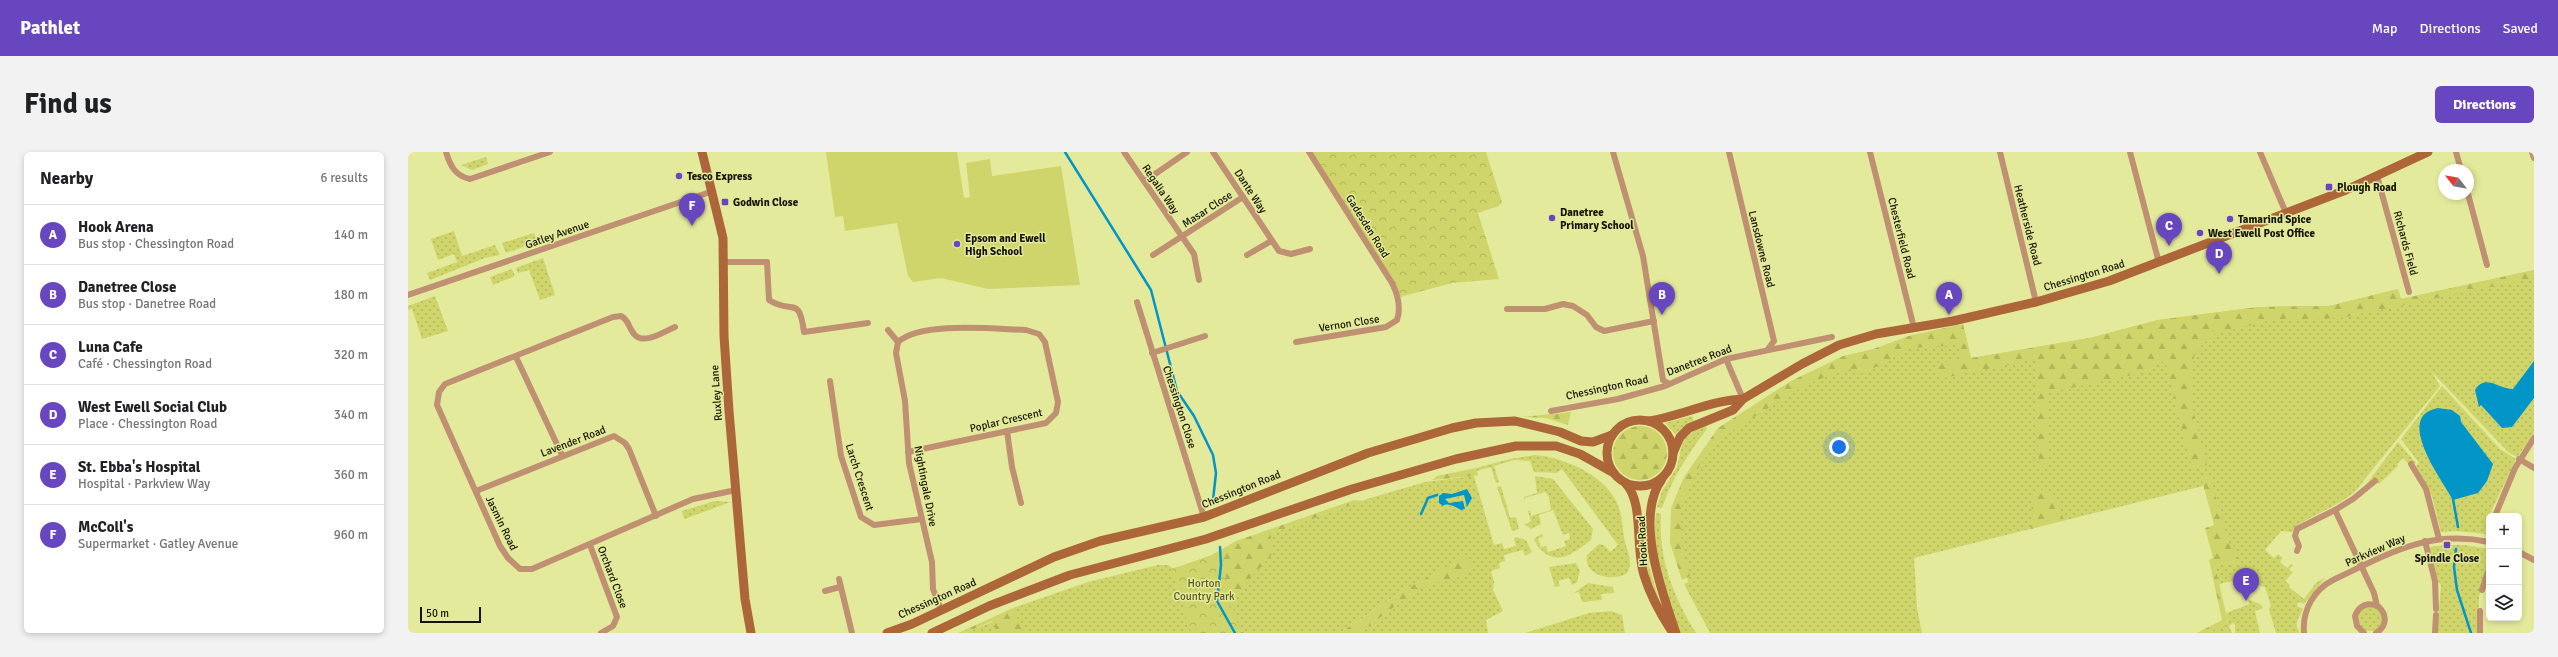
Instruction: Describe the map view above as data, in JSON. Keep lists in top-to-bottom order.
{
  "streets": {
    "main road": ["Chessington Road", "Ruxley Lane", "Hook Road"],
    "street": [
      "Regalia Way",
      "Dante Way",
      "Masar Close",
      "Heatherside Road",
      "Gadesden Road",
      "Gatley Avenue",
      "Chesterfield Road",
      "Richards Field",
      "Lansdowne Road",
      "Vernon Close",
      "Danetree Road",
      "Chessington Close",
      "Poplar Crescent",
      "Lavender Road",
      "Larch Crescent",
      "Nightingale Drive",
      "Jasmin Road",
      "Parkview Way",
      "Orchard Close"
    ]
  },
  "crossings": [
    ["Regalia Way", "Masar Close"],
    ["Dante Way", "Masar Close"],
    ["Heatherside Road", "Chessington Road"],
    ["Gadesden Road", "Vernon Close"],
    ["Gatley Avenue", "Ruxley Lane"],
    ["Chesterfield Road", "Chessington Road"],
    ["Richards Field", "Chessington Road"],
    ["Lansdowne Road", "Danetree Road"],
    ["Chessington Road", "Danetree Road"],
    ["Chessington Road", "Chessington Close"],
    ["Chessington Road", "Nightingale Drive"],
    ["Chessington Road", "Hook Road"],
    ["Ruxley Lane", "Jasmin Road"],
    ["Poplar Crescent", "Nightingale Drive"],
    ["Lavender Road", "Jasmin Road"],
    ["Larch Crescent", "Nightingale Drive"],
    ["Jasmin Road", "Orchard Close"]
  ],
  "parks": ["Horton Country Park"],
  "places": {
    "other": [
      "Tesco Express",
      "Danetree Primary School",
      "Tamarind Spice",
      "West Ewell Post Office",
      "Epsom and Ewell High School"
    ],
    "transit": ["Plough Road", "Godwin Close", "Spindle Close"]
  },
  "scale_bar": "50 m",
  "north": "top left",
  "page": {
    "header": "Pathlet",
    "nav": ["Map", "Directions", "Saved"],
    "buttons": "Directions",
    "title": "Find us",
    "heading": ["Nearby", "6 results"],
    "pins": [
      "F",
      "C",
      "D",
      "A",
      "B",
      "E"
    ],
    "list": [
      {
        "mark": "A",
        "name": "Hook Arena",
        "note": "Bus stop · Chessington Road",
        "value": "140 m"
      },
      {
        "mark": "B",
        "name": "Danetree Close",
        "note": "Bus stop · Danetree Road",
        "value": "180 m"
      },
      {
        "mark": "C",
        "name": "Luna Cafe",
        "note": "Café · Chessington Road",
        "value": "320 m"
      },
      {
        "mark": "D",
        "name": "West Ewell Social Club",
        "note": "Place · Chessington Road",
        "value": "340 m"
      },
      {
        "mark": "E",
        "name": "St. Ebba's Hospital",
        "note": "Hospital · Parkview Way",
        "value": "360 m"
      },
      {
        "mark": "F",
        "name": "McColl's",
        "note": "Supermarket · Gatley Avenue",
        "value": "960 m"
      }
    ],
    "map_buttons": ["+", "−"],
    "scale": "50 m"
  }
}
